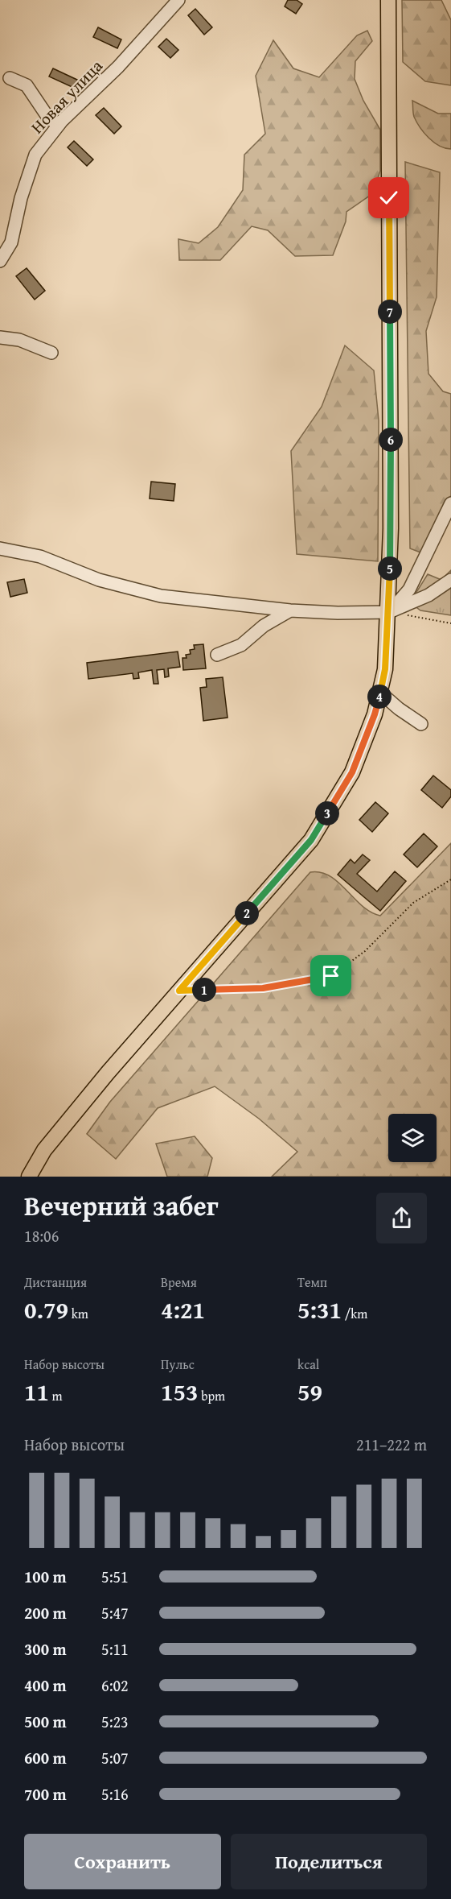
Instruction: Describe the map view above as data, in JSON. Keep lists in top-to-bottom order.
{
  "streets": {
    "street": ["Новая улица"]
  },
  "page": {
    "pins": [
      "7",
      "6",
      "5",
      "4",
      "3",
      "2",
      "1"
    ],
    "heading": ["Вечерний забег", "18:06"],
    "stats": [
      ["Дистанция", "0.79 km"],
      ["Время", "4:21"],
      ["Темп", "5:31 /km"],
      ["Набор высоты", "11 m"],
      ["Пульс", "153 bpm"],
      ["kcal", "59"]
    ],
    "chart": ["Набор высоты", "211–222 m"],
    "list": [
      {
        "name": "100 m",
        "note": "5:51"
      },
      {
        "name": "200 m",
        "note": "5:47"
      },
      {
        "name": "300 m",
        "note": "5:11"
      },
      {
        "name": "400 m",
        "note": "6:02"
      },
      {
        "name": "500 m",
        "note": "5:23"
      },
      {
        "name": "600 m",
        "note": "5:07"
      },
      {
        "name": "700 m",
        "note": "5:16"
      }
    ],
    "buttons": ["Сохранить", "Поделиться"]
  }
}
